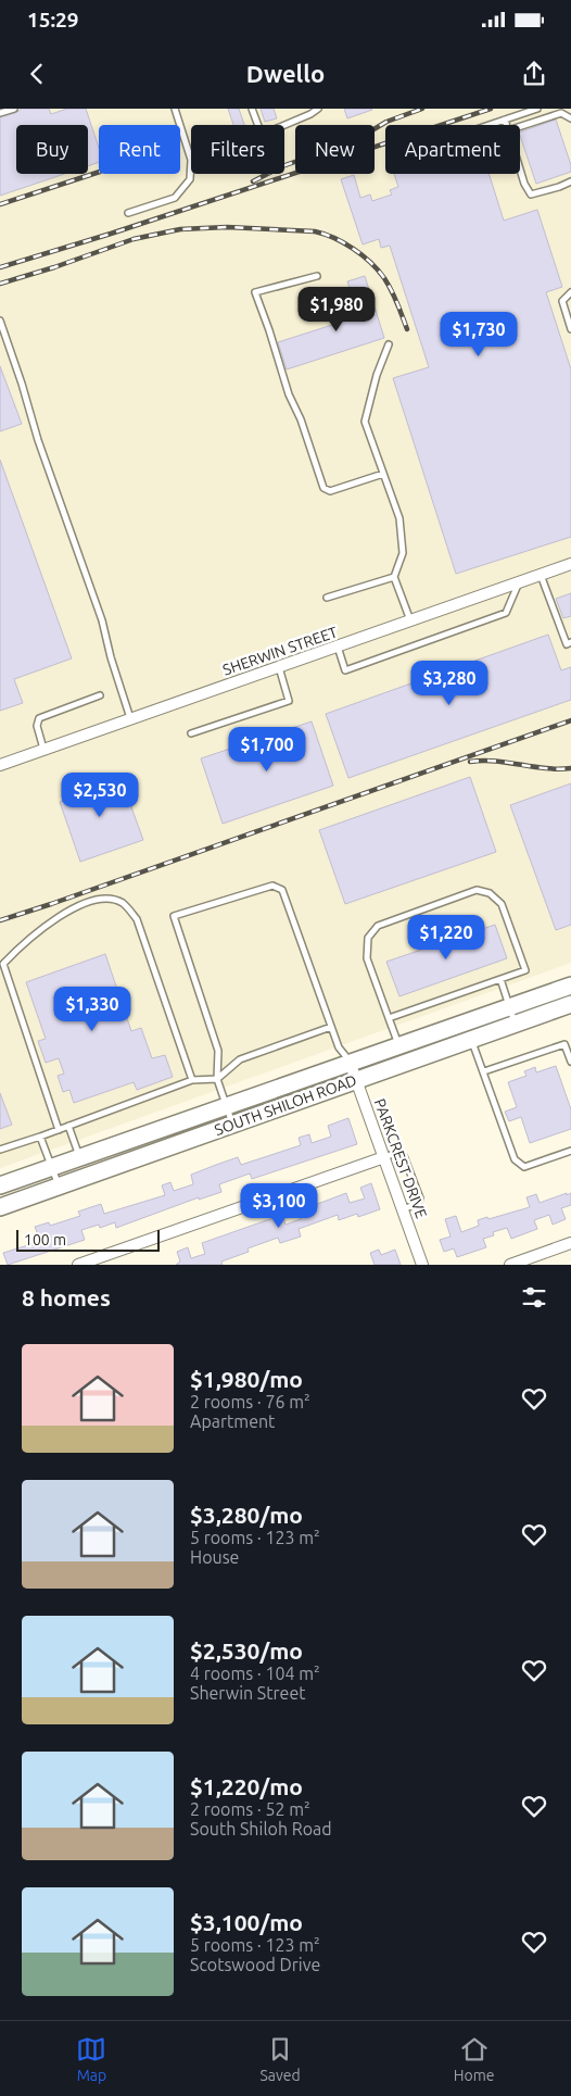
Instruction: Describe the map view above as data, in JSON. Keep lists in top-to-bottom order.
{
  "streets": {
    "main road": ["SOUTH SHILOH ROAD"],
    "street": ["SHERWIN STREET", "PARKCREST DRIVE"]
  },
  "crossings": [
    ["SOUTH SHILOH ROAD", "PARKCREST DRIVE"]
  ],
  "scale_bar": "100 m",
  "page": {
    "status": "15:29",
    "header": "Dwello",
    "chip": [
      "Buy",
      "Rent",
      "Filters",
      "New",
      "Apartment"
    ],
    "price": [
      "$1,980",
      "$1,730",
      "$3,280",
      "$1,700",
      "$2,530",
      "$1,220",
      "$1,330",
      "$3,100"
    ],
    "scale": "100 m",
    "heading": "8 homes",
    "list": [
      {
        "name": "$1,980/mo",
        "note": "2 rooms · 76 m² · Apartment"
      },
      {
        "name": "$3,280/mo",
        "note": "5 rooms · 123 m² · House"
      },
      {
        "name": "$2,530/mo",
        "note": "4 rooms · 104 m² · Sherwin Street"
      },
      {
        "name": "$1,220/mo",
        "note": "2 rooms · 52 m² · South Shiloh Road"
      },
      {
        "name": "$3,100/mo",
        "note": "5 rooms · 123 m² · Scotswood Drive"
      }
    ],
    "tabs": ["Map", "Saved", "Home"]
  }
}
